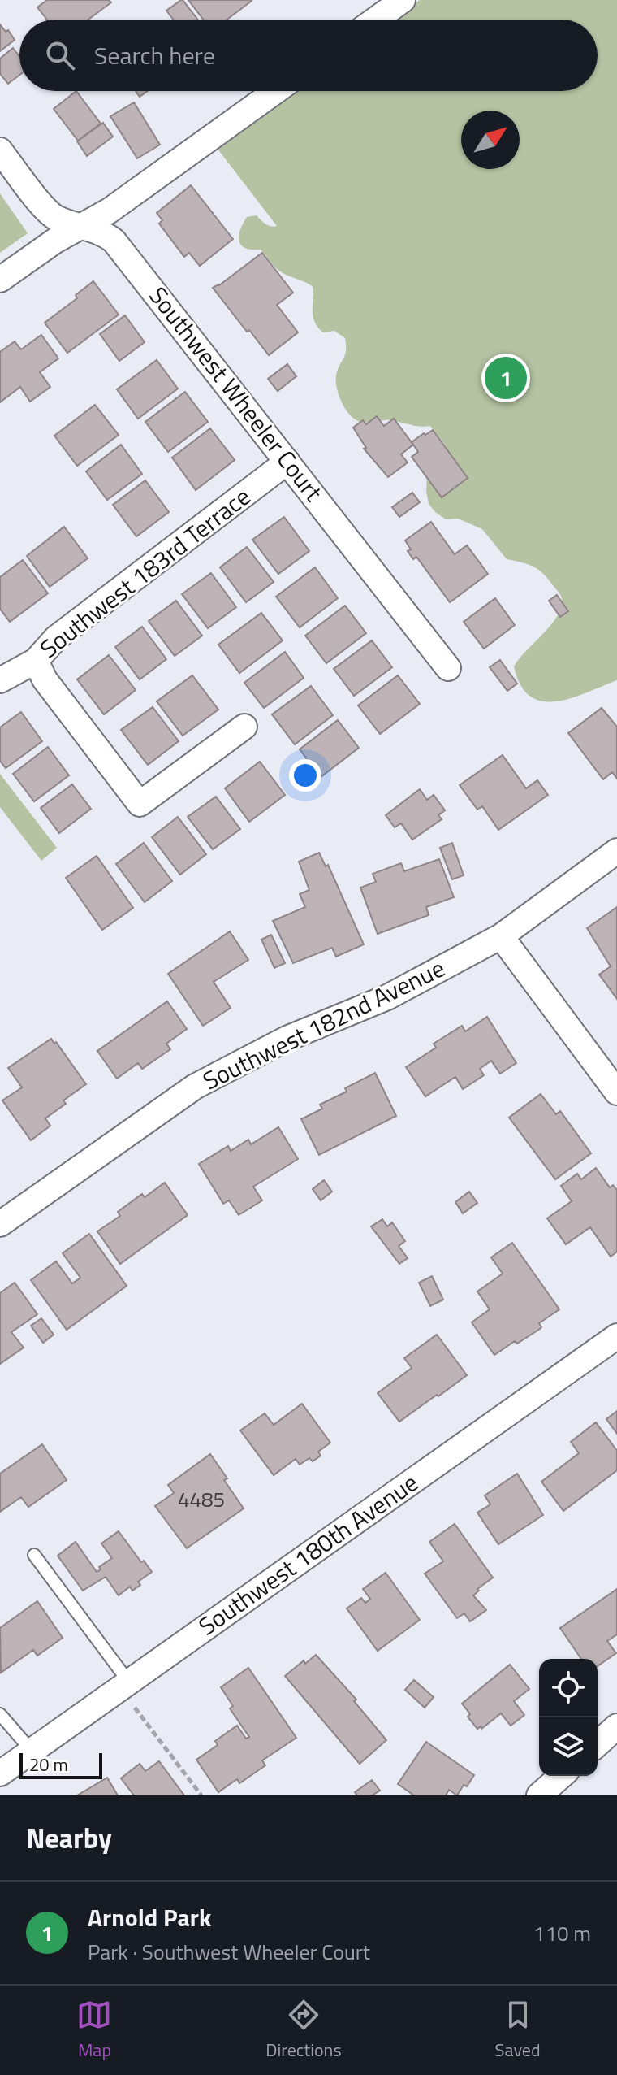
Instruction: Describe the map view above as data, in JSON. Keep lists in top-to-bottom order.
{
  "streets": {
    "street": [
      "Southwest Wheeler Court",
      "Southwest 183rd Terrace",
      "Southwest 182nd Avenue",
      "Southwest 180th Avenue"
    ]
  },
  "crossings": [
    ["Southwest Wheeler Court", "Southwest 183rd Terrace"]
  ],
  "house_numbers": ["4485"],
  "scale_bar": "20 m",
  "north": "top right",
  "page": {
    "search": "Search here",
    "pins": "1",
    "scale": "20 m",
    "heading": "Nearby",
    "list": [
      {
        "mark": "1",
        "name": "Arnold Park",
        "note": "Park · Southwest Wheeler Court",
        "value": "110 m"
      }
    ],
    "nav": ["Map", "Directions", "Saved"]
  }
}
